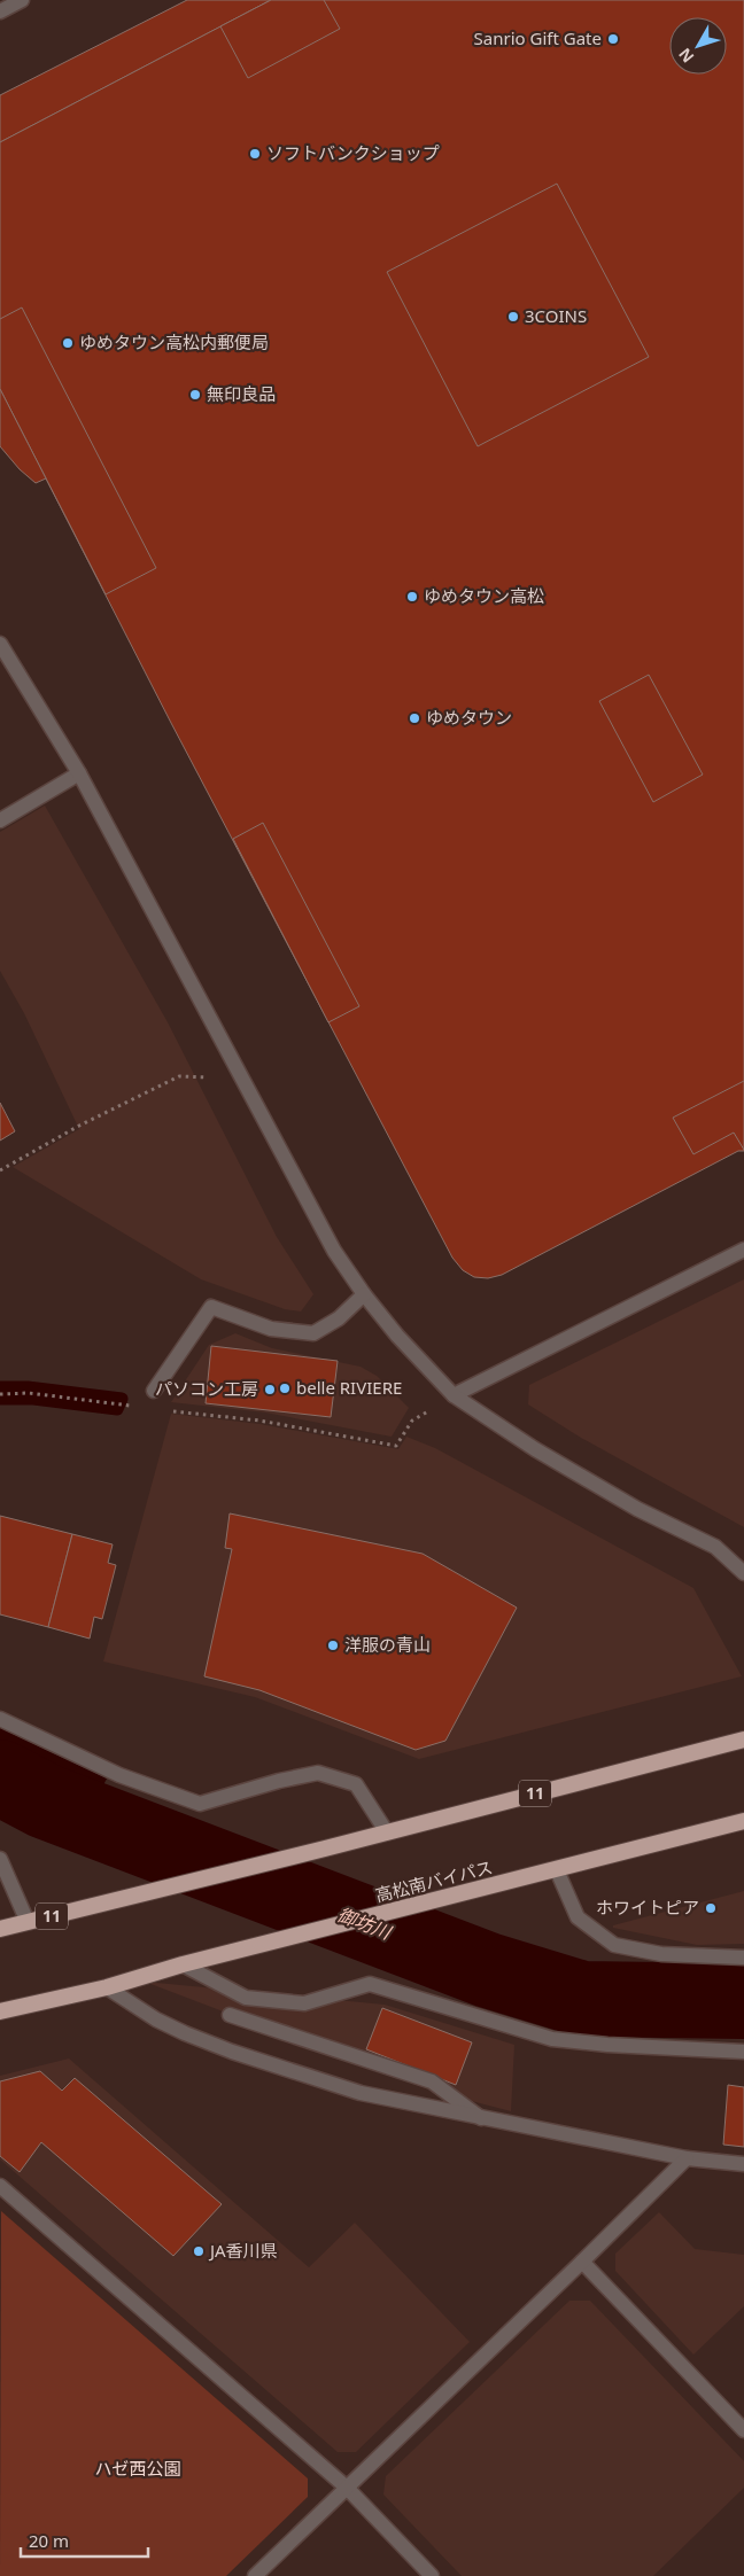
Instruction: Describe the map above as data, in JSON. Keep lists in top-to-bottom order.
{
  "streets": {
    "highway": ["11", "高松南バイパス"]
  },
  "water": ["御坊川"],
  "parks": ["ハゼ西公園"],
  "places": [
    "Sanrio Gift Gate",
    "ソフトバンクショップ",
    "3COINS",
    "ゆめタウン高松内郵便局",
    "無印良品",
    "ゆめタウン高松",
    "ゆめタウン",
    "belle RIVIERE",
    "パソコン工房",
    "洋服の青山",
    "ホワイトピア",
    "JA香川県"
  ],
  "scale_bar": "20 m",
  "north": "bottom left"
}
